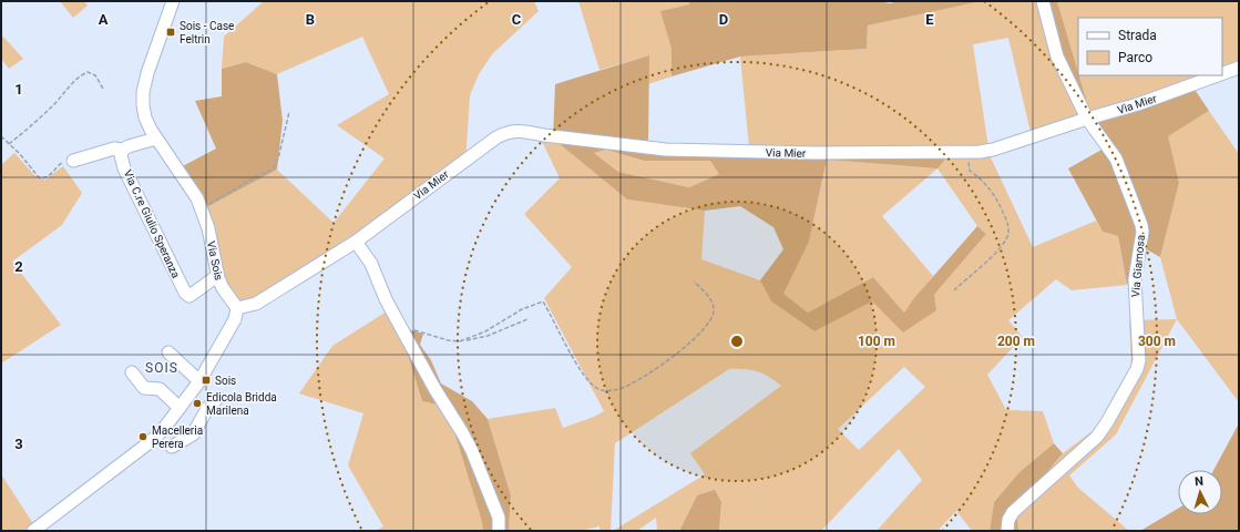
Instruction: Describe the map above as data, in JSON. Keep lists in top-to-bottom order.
{
  "streets": {
    "street": [
      "Via Mier",
      "Via C.re Giulio Speranza",
      "Via Sois",
      "Via Giamosa"
    ]
  },
  "crossings": [
    ["Via Mier", "Via Sois"],
    ["Via Mier", "Via Giamosa"],
    ["Via C.re Giulio Speranza", "Via Sois"]
  ],
  "districts": ["SOIS"],
  "places": {
    "transit": ["Sois - Case Feltrin", "Sois"],
    "other": ["Edicola Bridda Marilena", "Macelleria Perera"]
  },
  "legend": ["Strada", "Parco"],
  "north": "top",
  "grid": {
    "columns": [
      "A",
      "B",
      "C",
      "D",
      "E"
    ],
    "rows": ["1", "2", "3"]
  },
  "rings": ["100 m", "200 m", "300 m"]
}
